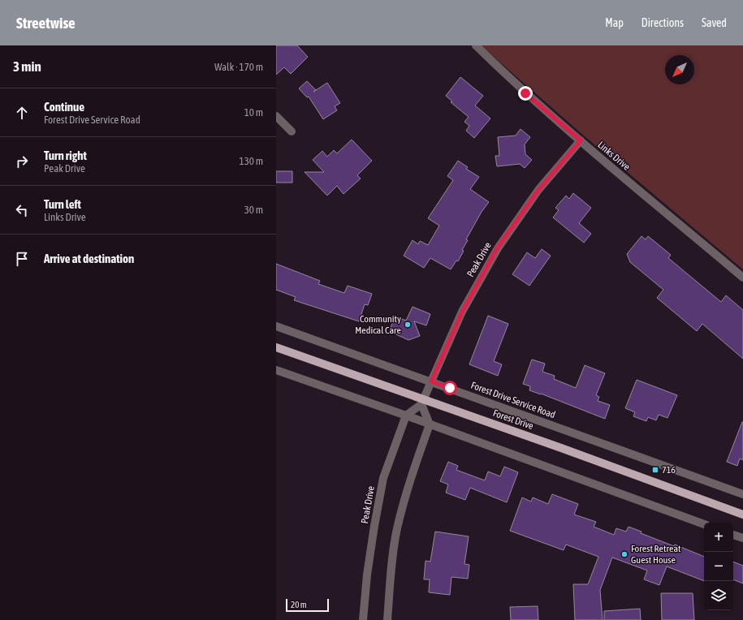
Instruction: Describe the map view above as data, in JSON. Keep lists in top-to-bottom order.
{
  "streets": {
    "main road": ["Forest Drive"],
    "street": ["Links Drive", "Peak Drive", "Forest Drive Service Road"]
  },
  "crossings": [
    ["Links Drive", "Peak Drive"],
    ["Peak Drive", "Forest Drive Service Road"],
    ["Peak Drive", "Forest Drive"]
  ],
  "places": {
    "other": ["Community Medical Care", "Forest Retreat Guest House"],
    "transit": ["716"]
  },
  "scale_bar": "20 m",
  "north": "bottom left",
  "page": {
    "header": "Streetwise",
    "nav": ["Map", "Directions", "Saved"],
    "heading": ["3 min", "Walk · 170 m"],
    "list": [
      ["Continue", "Forest Drive Service Road", "10 m"],
      ["Turn right", "Peak Drive", "130 m"],
      ["Turn left", "Links Drive", "30 m"],
      "Arrive at destination"
    ],
    "map_buttons": ["+", "−"],
    "scale": "20 m"
  }
}
